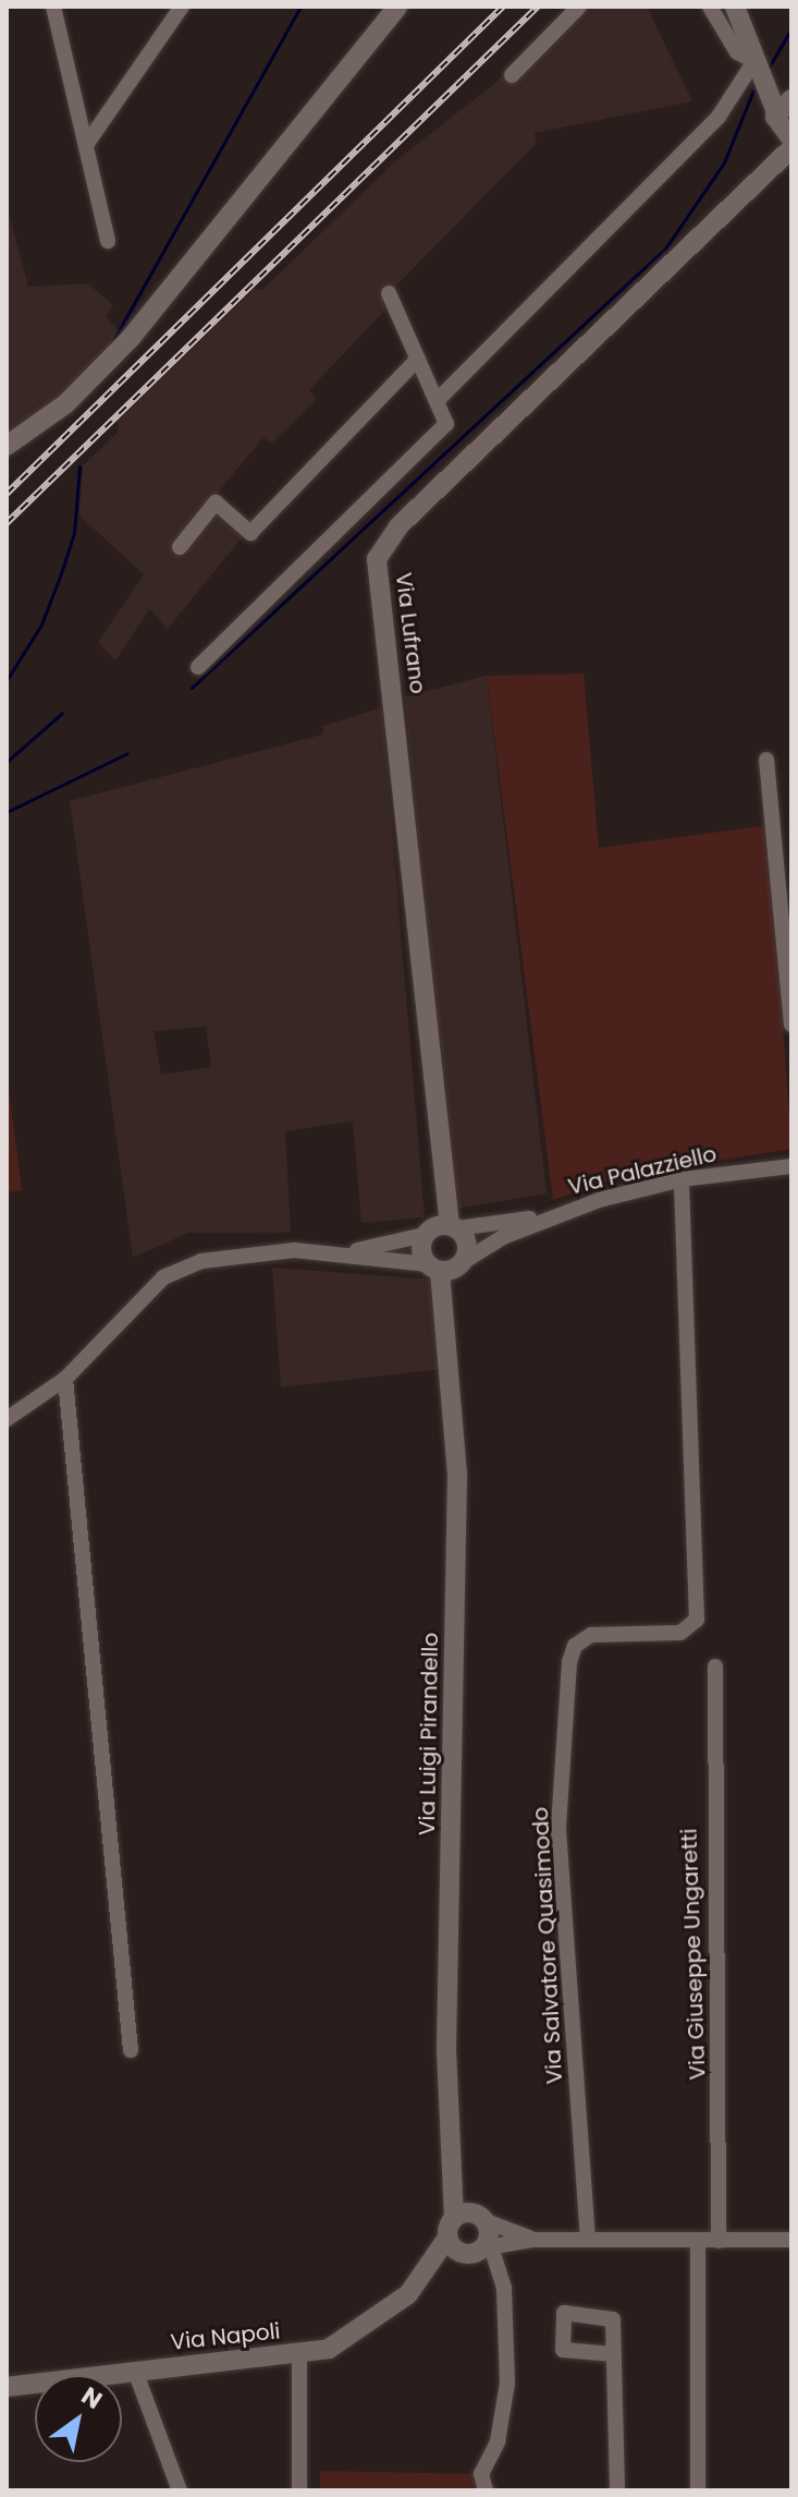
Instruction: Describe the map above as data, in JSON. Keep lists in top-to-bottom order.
{
  "streets": {
    "street": [
      "Via Lufrano",
      "Via Palazziello",
      "Via Luigi Pirandello",
      "Via Salvatore Quasimodo",
      "Via Giuseppe Ungaretti",
      "Via Napoli"
    ]
  },
  "crossings": [
    ["Via Lufrano", "Via Palazziello"],
    ["Via Palazziello", "Via Luigi Pirandello"],
    ["Via Palazziello", "Via Salvatore Quasimodo"],
    ["Via Luigi Pirandello", "Via Napoli"]
  ],
  "north": "top right"
}
